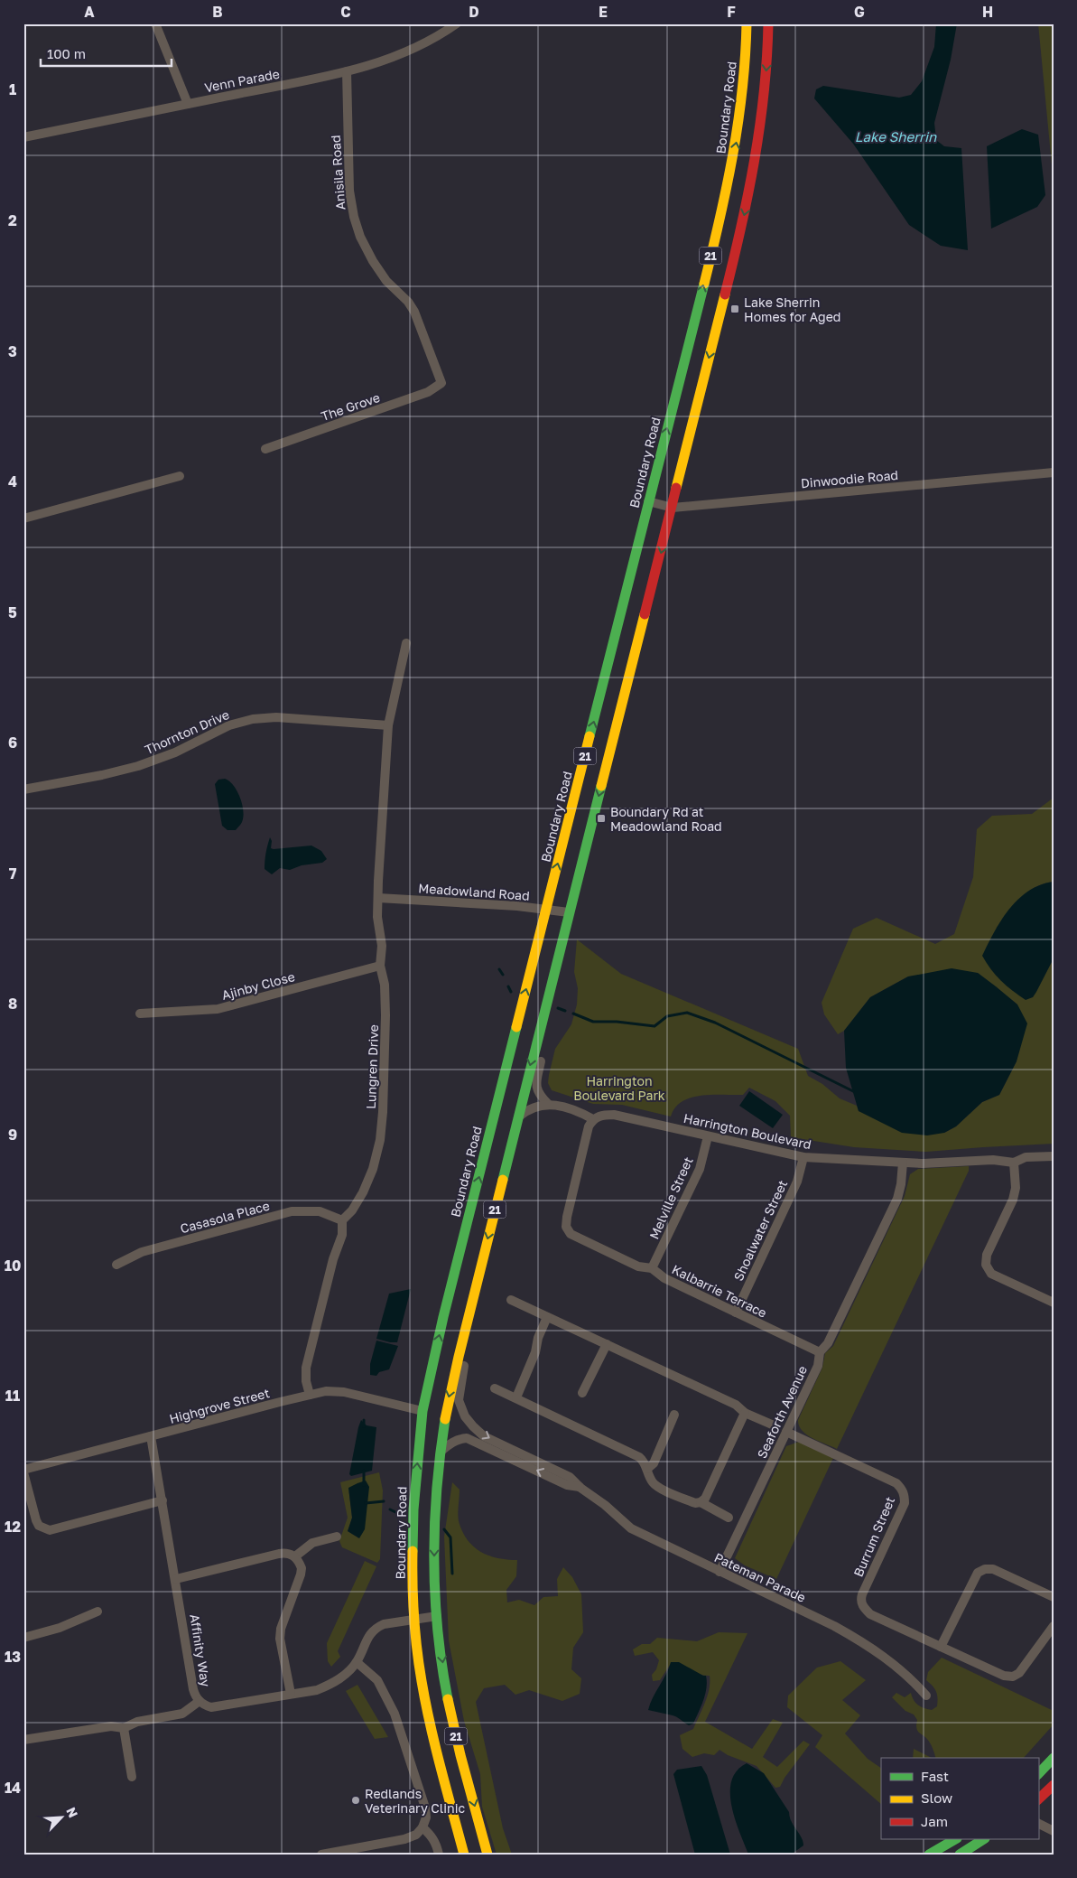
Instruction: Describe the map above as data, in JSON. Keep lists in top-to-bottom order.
{
  "streets": {
    "highway": ["Boundary Road", "21"],
    "street": [
      "Venn Parade",
      "Anisila Road",
      "The Grove",
      "Dinwoodie Road",
      "Thornton Drive",
      "Meadowland Road",
      "Ajinby Close",
      "Lungren Drive",
      "Harrington Boulevard",
      "Melville Street",
      "Casasola Place",
      "Shoalwater Street",
      "Kalbarrie Terrace",
      "Highgrove Street",
      "Seaforth Avenue",
      "Burrum Street",
      "Pateman Parade",
      "Affinity Way"
    ]
  },
  "crossings": [
    ["Venn Parade", "Anisila Road"],
    ["Boundary Road", "Dinwoodie Road"],
    ["Boundary Road", "Meadowland Road"],
    ["Boundary Road", "Highgrove Street"],
    ["Boundary Road", "Affinity Way"],
    ["Anisila Road", "The Grove"],
    ["21", "Dinwoodie Road"],
    ["21", "Meadowland Road"],
    ["21", "Pateman Parade"],
    ["Thornton Drive", "Lungren Drive"],
    ["Meadowland Road", "Lungren Drive"],
    ["Ajinby Close", "Lungren Drive"],
    ["Lungren Drive", "Casasola Place"],
    ["Harrington Boulevard", "Melville Street"],
    ["Harrington Boulevard", "Shoalwater Street"],
    ["Harrington Boulevard", "Kalbarrie Terrace"],
    ["Harrington Boulevard", "Seaforth Avenue"],
    ["Melville Street", "Kalbarrie Terrace"],
    ["Shoalwater Street", "Kalbarrie Terrace"],
    ["Kalbarrie Terrace", "Seaforth Avenue"],
    ["Highgrove Street", "Affinity Way"],
    ["Seaforth Avenue", "Burrum Street"],
    ["Seaforth Avenue", "Pateman Parade"]
  ],
  "water": ["Lake Sherrin"],
  "parks": ["Harrington Boulevard Park"],
  "places": {
    "transit": ["Lake Sherrin Homes for Aged", "Boundary Rd at Meadowland Road"],
    "other": ["Redlands Veterinary Clinic"]
  },
  "legend": ["Fast", "Slow", "Jam"],
  "scale_bar": "100 m",
  "north": "top right",
  "grid": {
    "columns": [
      "A",
      "B",
      "C",
      "D",
      "E",
      "F",
      "G",
      "H"
    ],
    "rows": [
      "1",
      "2",
      "3",
      "4",
      "5",
      "6",
      "7",
      "8",
      "9",
      "10",
      "11",
      "12",
      "13",
      "14"
    ]
  }
}
